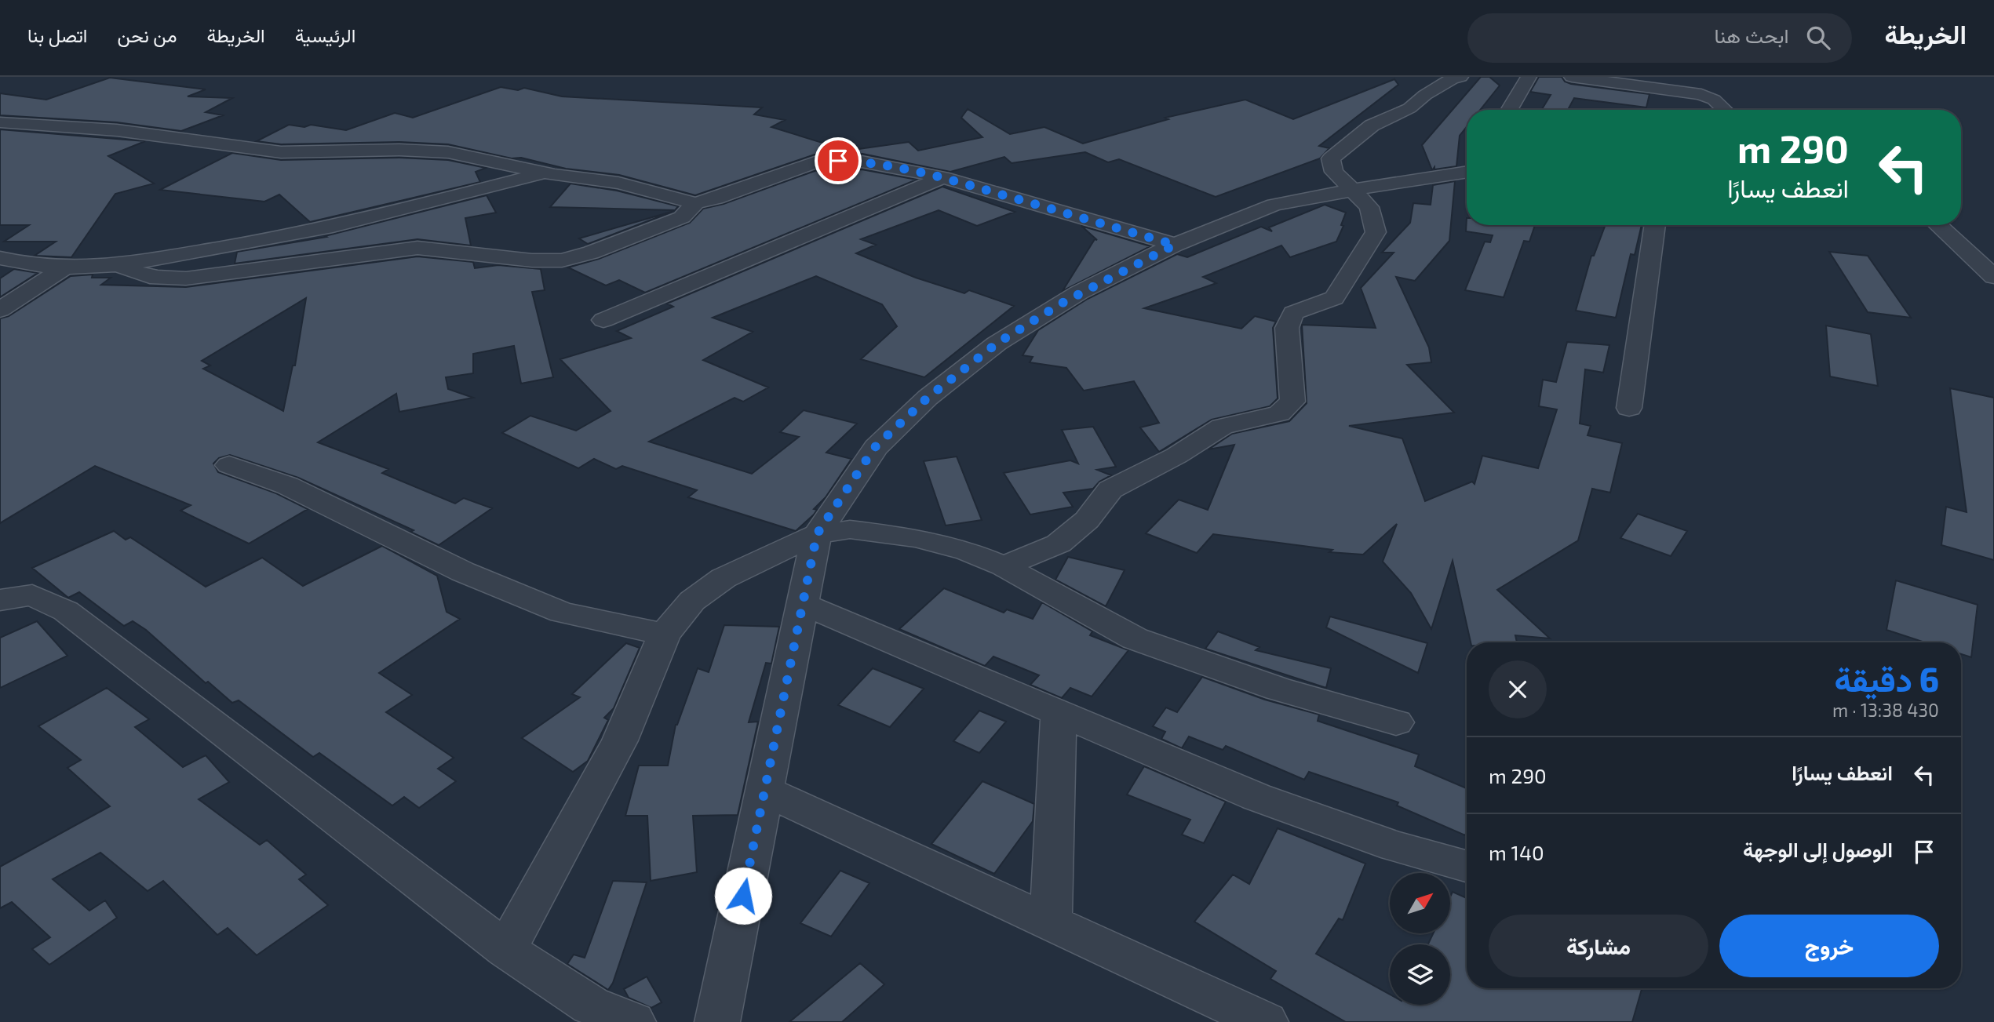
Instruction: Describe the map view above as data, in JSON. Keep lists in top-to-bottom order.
{
  "north": "top right",
  "page": {
    "header": "الخريطة",
    "search": "ابحث هنا",
    "nav": [
      "الرئيسية",
      "الخريطة",
      "من نحن",
      "اتصل بنا"
    ],
    "turn": ["290 m", "انعطف يسارًا"],
    "heading": ["6 دقيقة", "430 m · 13:38"],
    "list": [
      {
        "name": "انعطف يسارًا",
        "value": "290 m"
      },
      {
        "name": "الوصول إلى الوجهة",
        "value": "140 m"
      }
    ],
    "buttons": ["خروج", "مشاركة"]
  }
}
